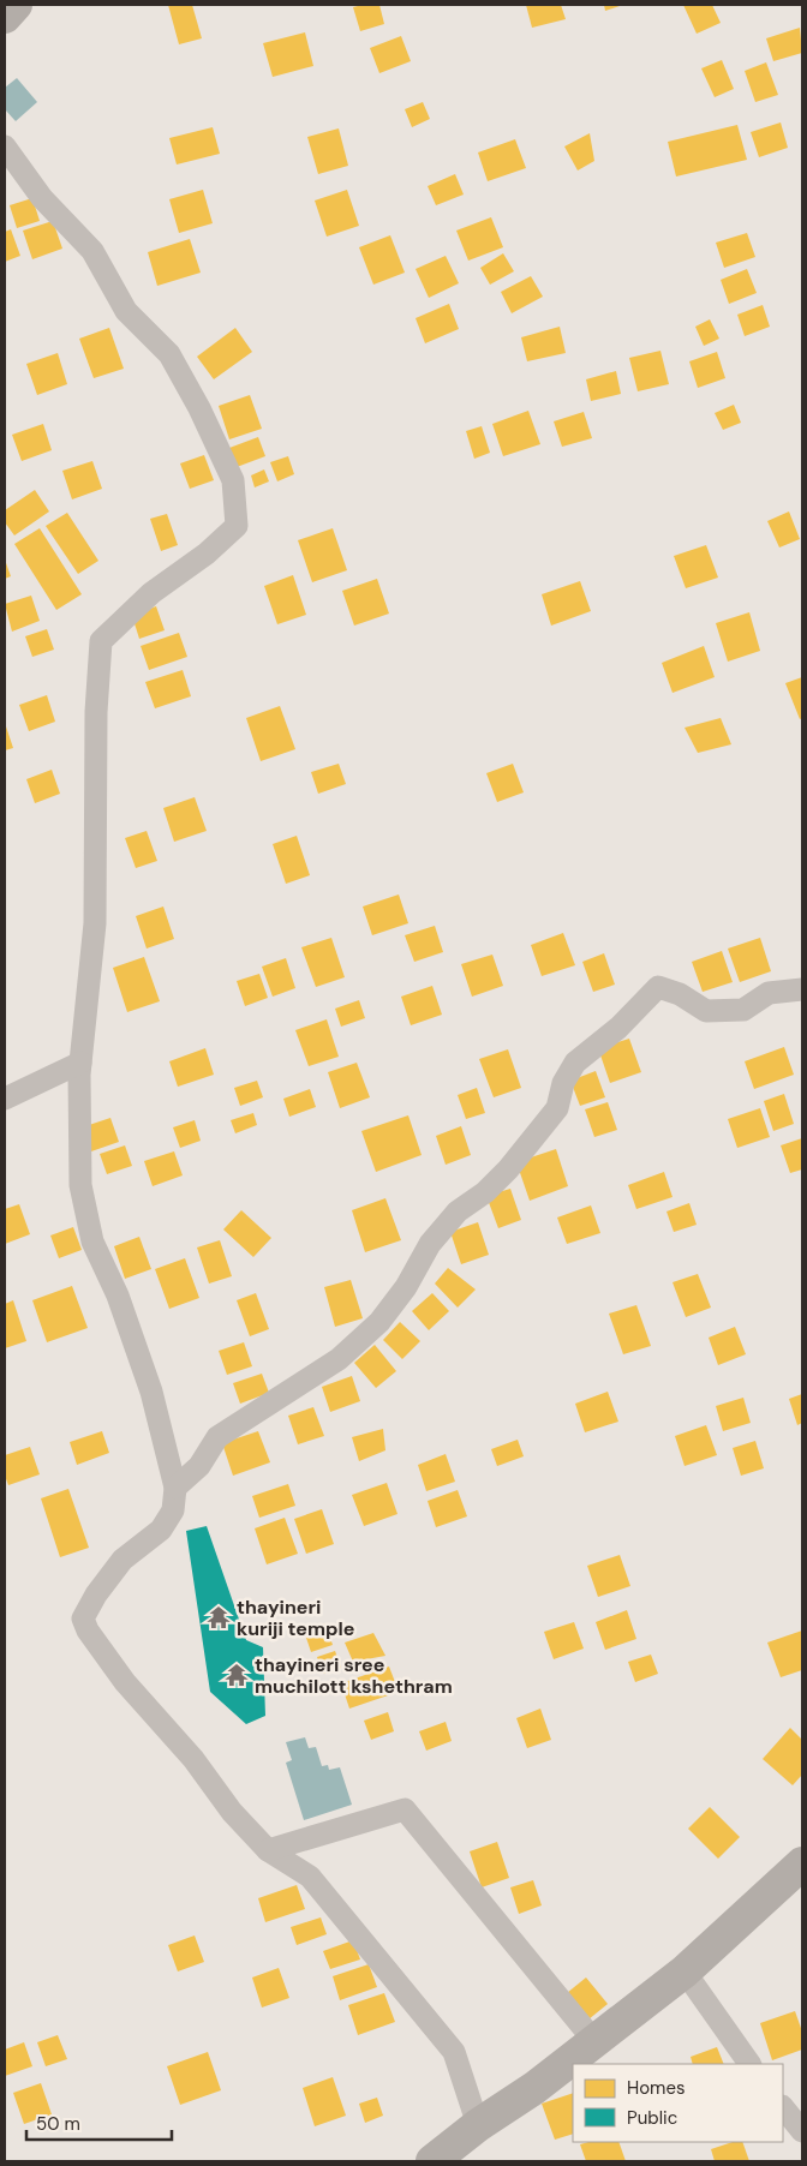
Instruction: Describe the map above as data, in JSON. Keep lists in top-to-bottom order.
{
  "places": {
    "temple": ["thayineri kuriji temple", "thayineri sree muchilott kshethram"]
  },
  "legend": ["Homes", "Public"],
  "scale_bar": "50 m"
}
